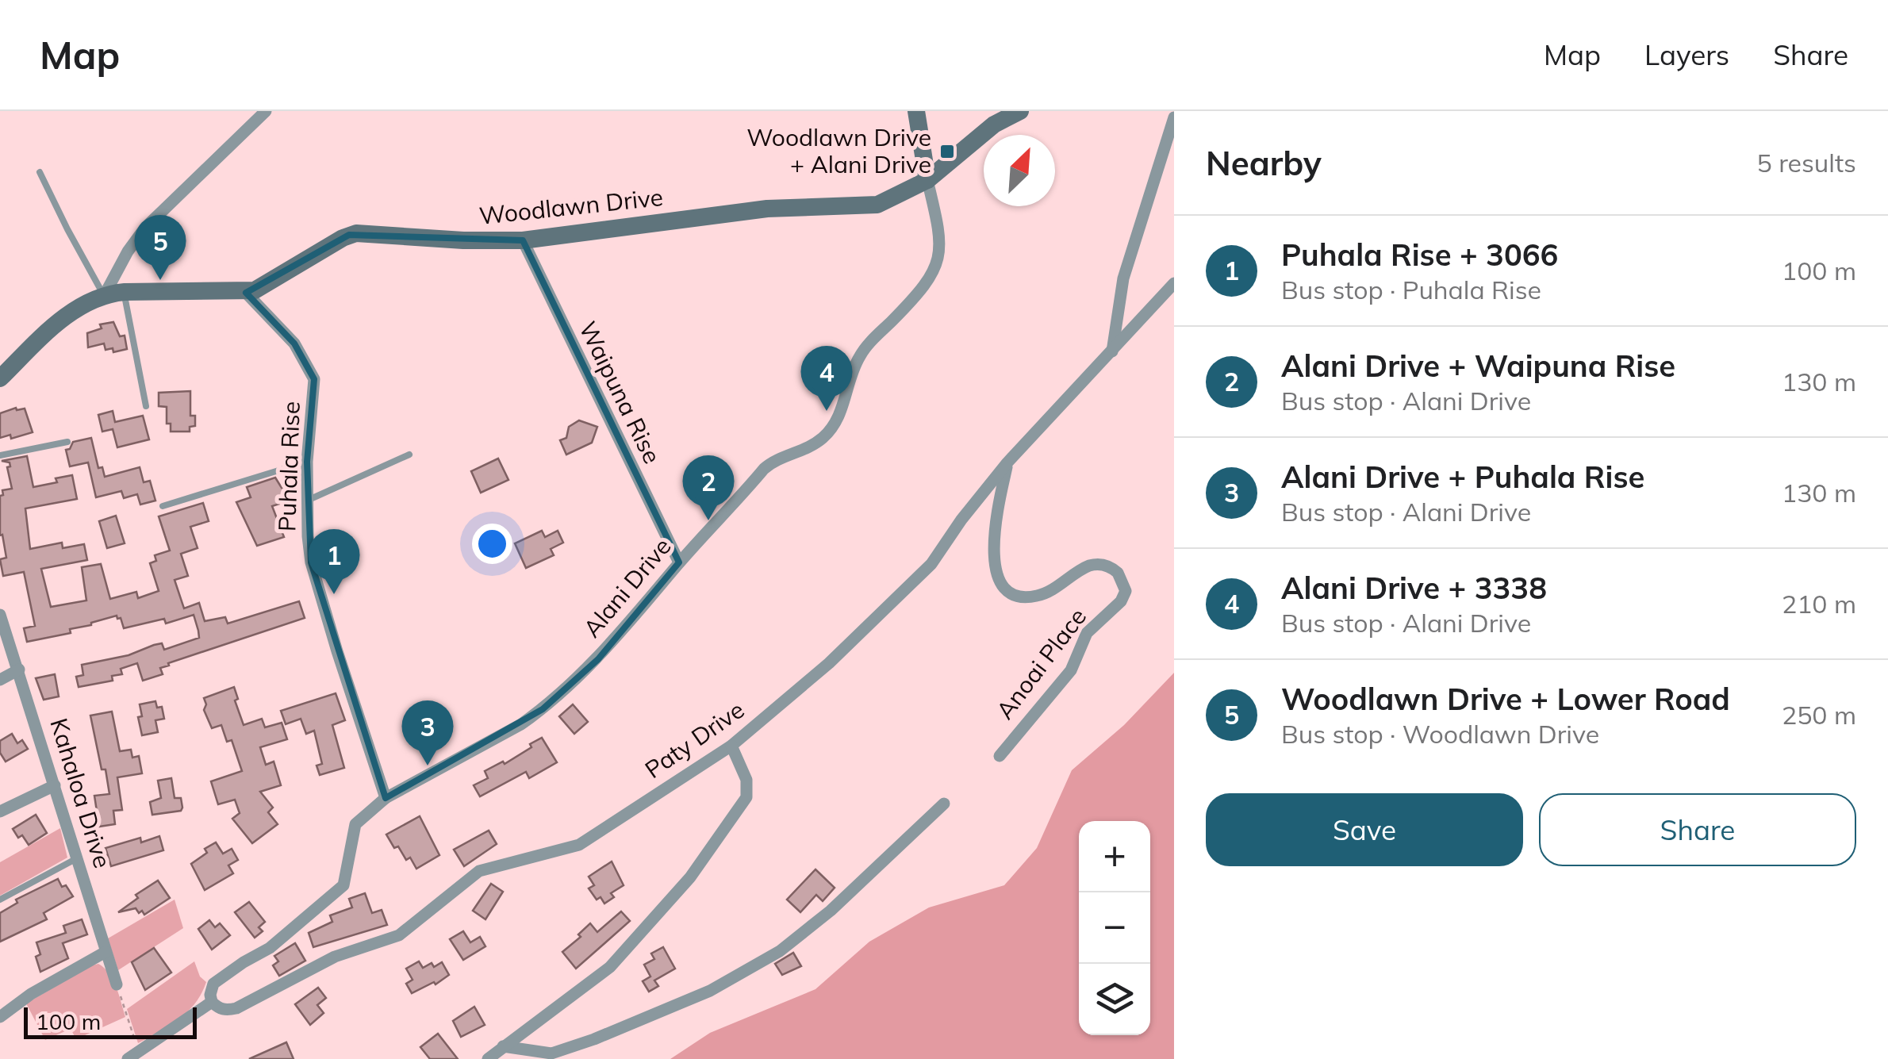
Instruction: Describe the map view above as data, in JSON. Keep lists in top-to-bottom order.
{
  "streets": {
    "street": [
      "Woodlawn Drive",
      "Waipuna Rise",
      "Puhala Rise",
      "Alani Drive",
      "Anoai Place",
      "Paty Drive",
      "Kahaloa Drive"
    ]
  },
  "crossings": [
    ["Woodlawn Drive", "Waipuna Rise"],
    ["Woodlawn Drive", "Puhala Rise"],
    ["Woodlawn Drive", "Alani Drive"],
    ["Waipuna Rise", "Alani Drive"],
    ["Puhala Rise", "Alani Drive"],
    ["Alani Drive", "Paty Drive"],
    ["Anoai Place", "Paty Drive"]
  ],
  "places": {
    "transit": ["Woodlawn Drive + Alani Drive"]
  },
  "scale_bar": "100 m",
  "north": "top right",
  "page": {
    "header": "Map",
    "nav": ["Map", "Layers", "Share"],
    "heading": ["Nearby", "5 results"],
    "list": [
      {
        "mark": "1",
        "name": "Puhala Rise + 3066",
        "note": "Bus stop · Puhala Rise",
        "value": "100 m"
      },
      {
        "mark": "2",
        "name": "Alani Drive + Waipuna Rise",
        "note": "Bus stop · Alani Drive",
        "value": "130 m"
      },
      {
        "mark": "3",
        "name": "Alani Drive + Puhala Rise",
        "note": "Bus stop · Alani Drive",
        "value": "130 m"
      },
      {
        "mark": "4",
        "name": "Alani Drive + 3338",
        "note": "Bus stop · Alani Drive",
        "value": "210 m"
      },
      {
        "mark": "5",
        "name": "Woodlawn Drive + Lower Road",
        "note": "Bus stop · Woodlawn Drive",
        "value": "250 m"
      }
    ],
    "pins": [
      "5",
      "4",
      "2",
      "1",
      "3"
    ],
    "buttons": ["Save", "Share"],
    "map_buttons": ["+", "−"],
    "scale": "100 m"
  }
}
